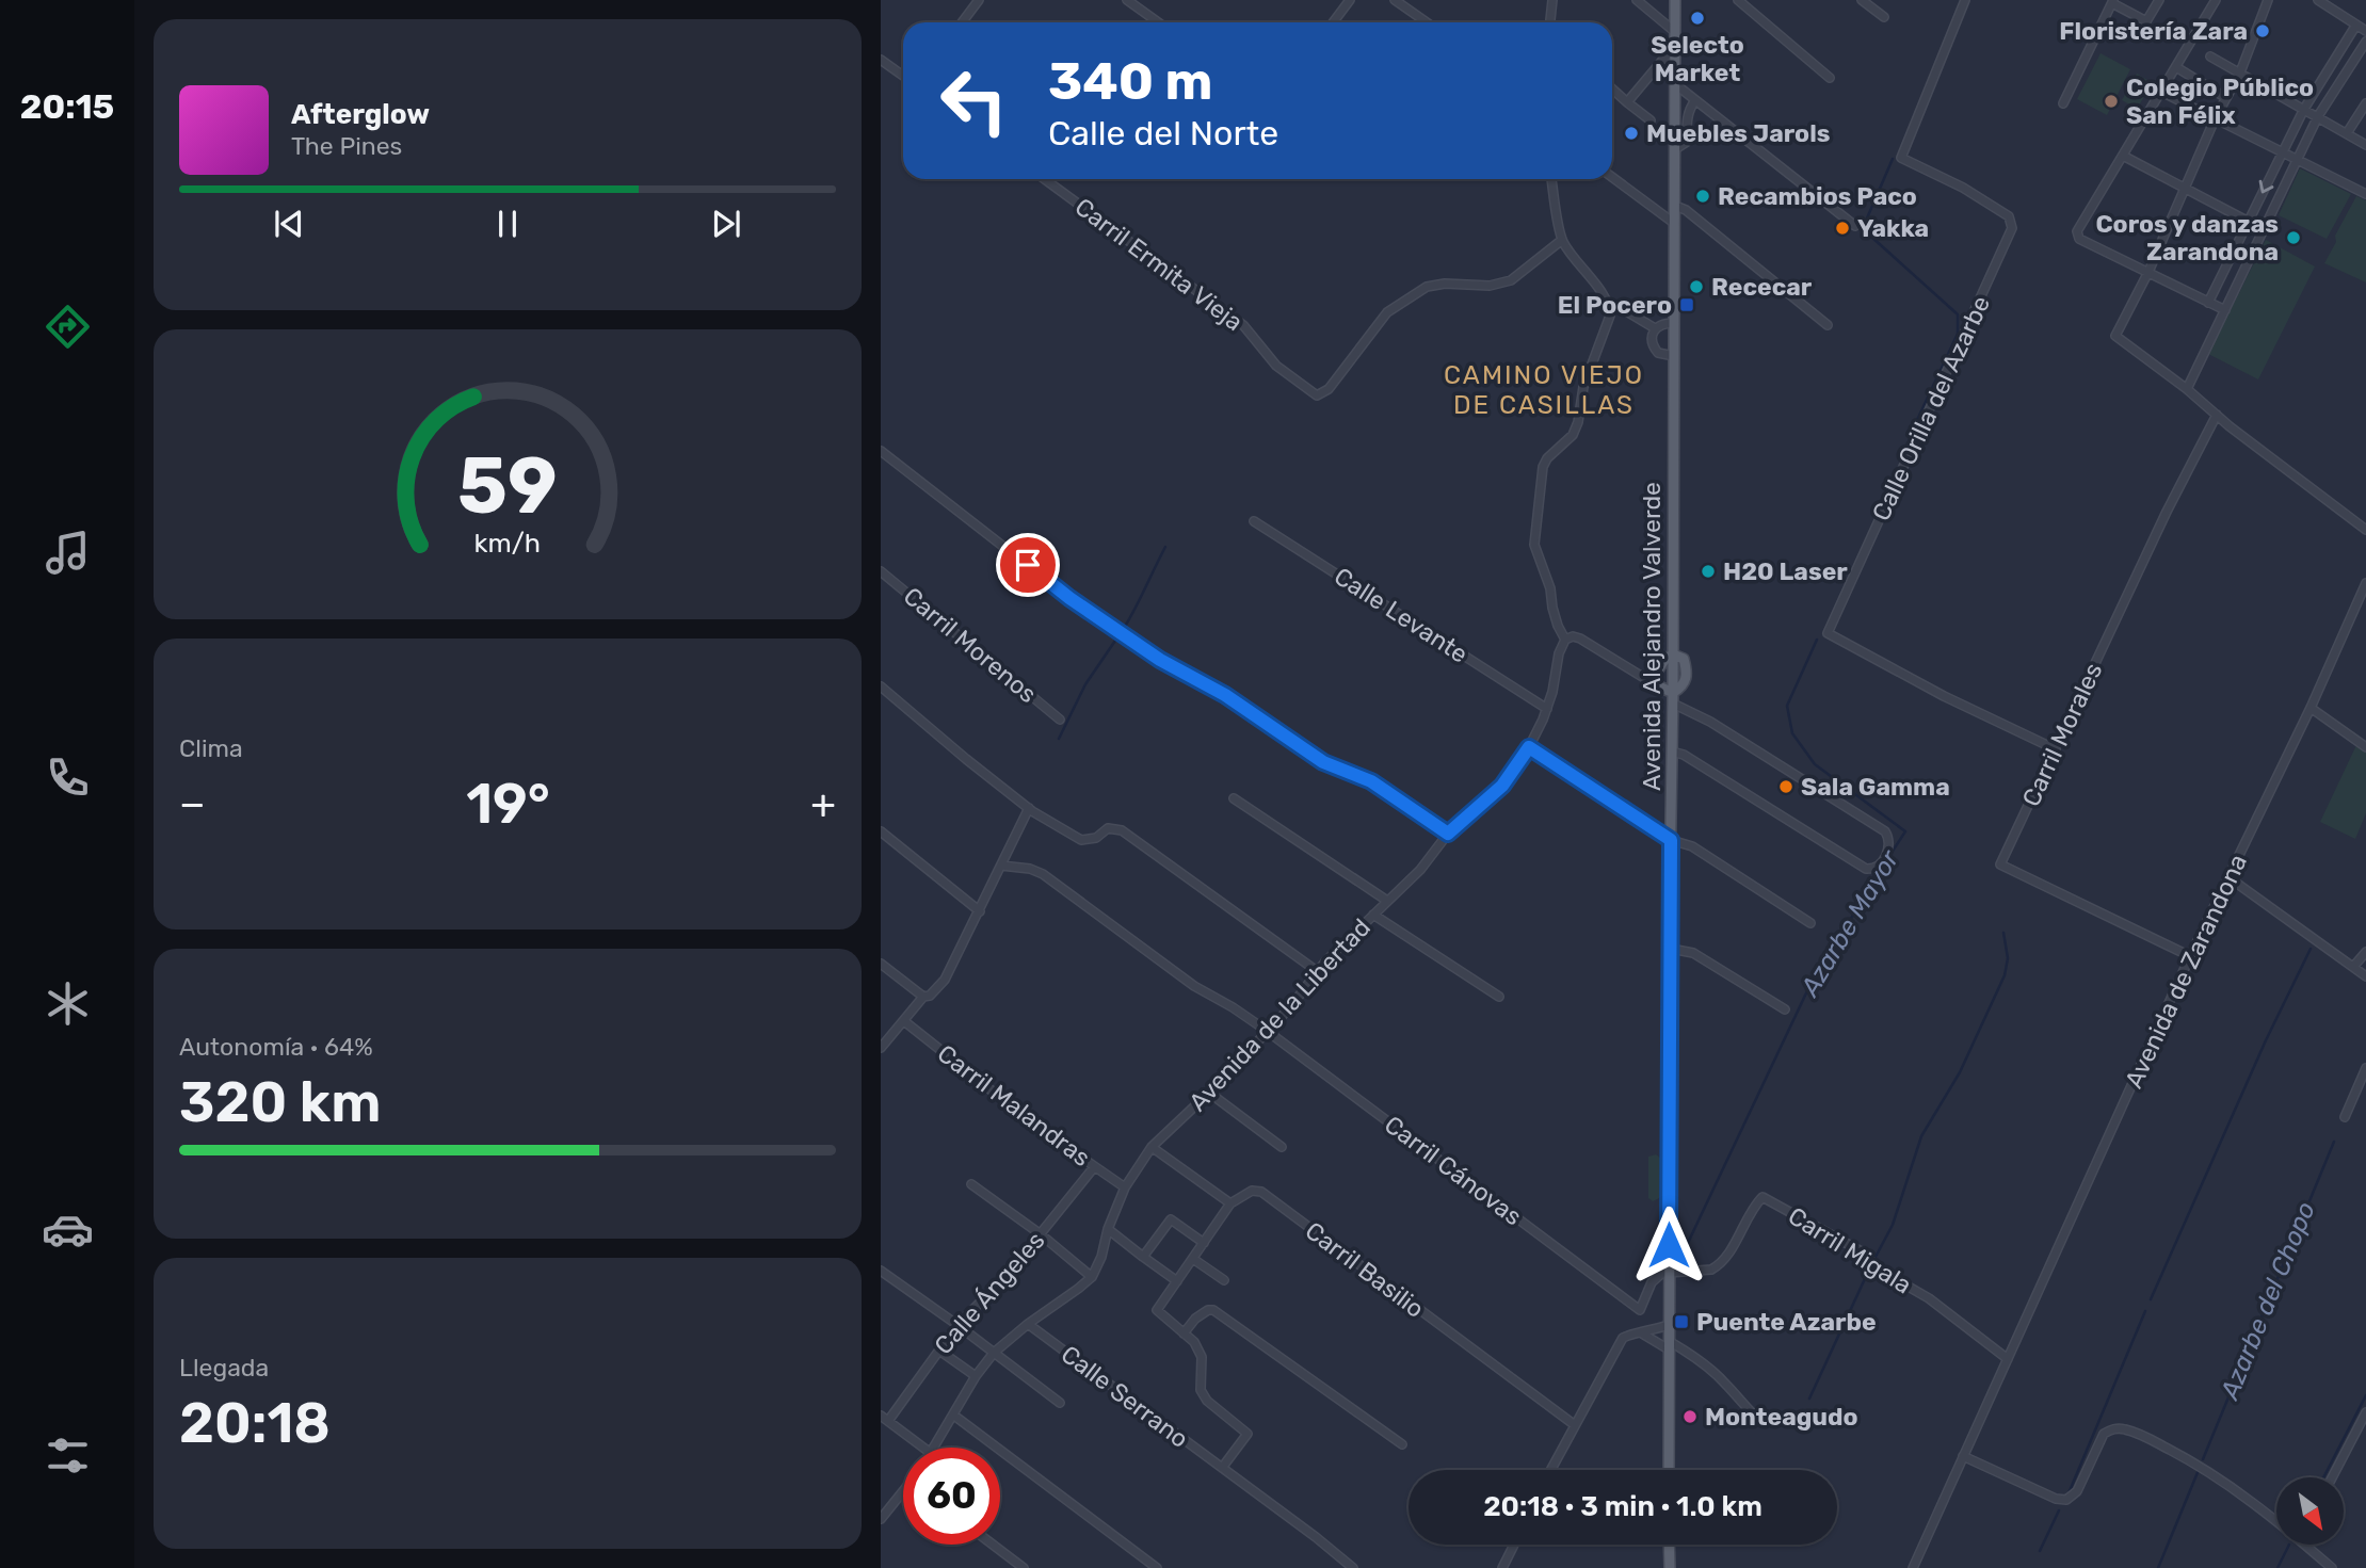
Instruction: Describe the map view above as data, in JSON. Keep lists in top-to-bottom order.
{
  "streets": {
    "main road": ["Avenida Alejandro Valverde"],
    "street": [
      "Carril Ermita Vieja",
      "Calle Orilla del Azarbe",
      "Calle Levante",
      "Carril Morenos",
      "Carril Morales",
      "Avenida de Zarandona",
      "Avenida de la Libertad",
      "Carril Malandras",
      "Carril Cánovas",
      "Carril Migala",
      "Carril Basilio",
      "Calle Ángeles",
      "Calle Serrano"
    ]
  },
  "crossings": [
    ["Calle Orilla del Azarbe", "Carril Morales"],
    ["Calle Levante", "Avenida de la Libertad"],
    ["Avenida Alejandro Valverde", "Carril Cánovas"],
    ["Avenida Alejandro Valverde", "Carril Migala"],
    ["Carril Morales", "Avenida de Zarandona"],
    ["Avenida de Zarandona", "Carril Migala"],
    ["Avenida de la Libertad", "Carril Malandras"],
    ["Avenida de la Libertad", "Carril Cánovas"],
    ["Carril Malandras", "Calle Ángeles"],
    ["Carril Cánovas", "Carril Migala"]
  ],
  "districts": ["CAMINO VIEJO DE CASILLAS"],
  "water": ["Azarbe Mayor", "Azarbe del Chopo"],
  "places": {
    "other": [
      "Selecto Market",
      "Floristería Zara",
      "Colegio Público San Félix",
      "Muebles Jarols",
      "Recambios Paco",
      "Yakka",
      "Coros y danzas Zarandona",
      "Rececar",
      "H20 Laser",
      "Sala Gamma",
      "Monteagudo"
    ],
    "transit": ["El Pocero", "Puente Azarbe"]
  },
  "north": "bottom right",
  "page": {
    "tabs": "20:15",
    "turn": ["340 m", "Calle del Norte"],
    "song": ["Afterglow", "The Pines"],
    "tile": [
      "Clima",
      ["Autonomía · 64%", "320 km"],
      ["Llegada", "20:18"]
    ],
    "heat": ["−", "19°", "+"],
    "limit": "60",
    "trip": "20:18 · 3 min · 1.0 km",
    "gauge": ["59", "km/h"]
  }
}
